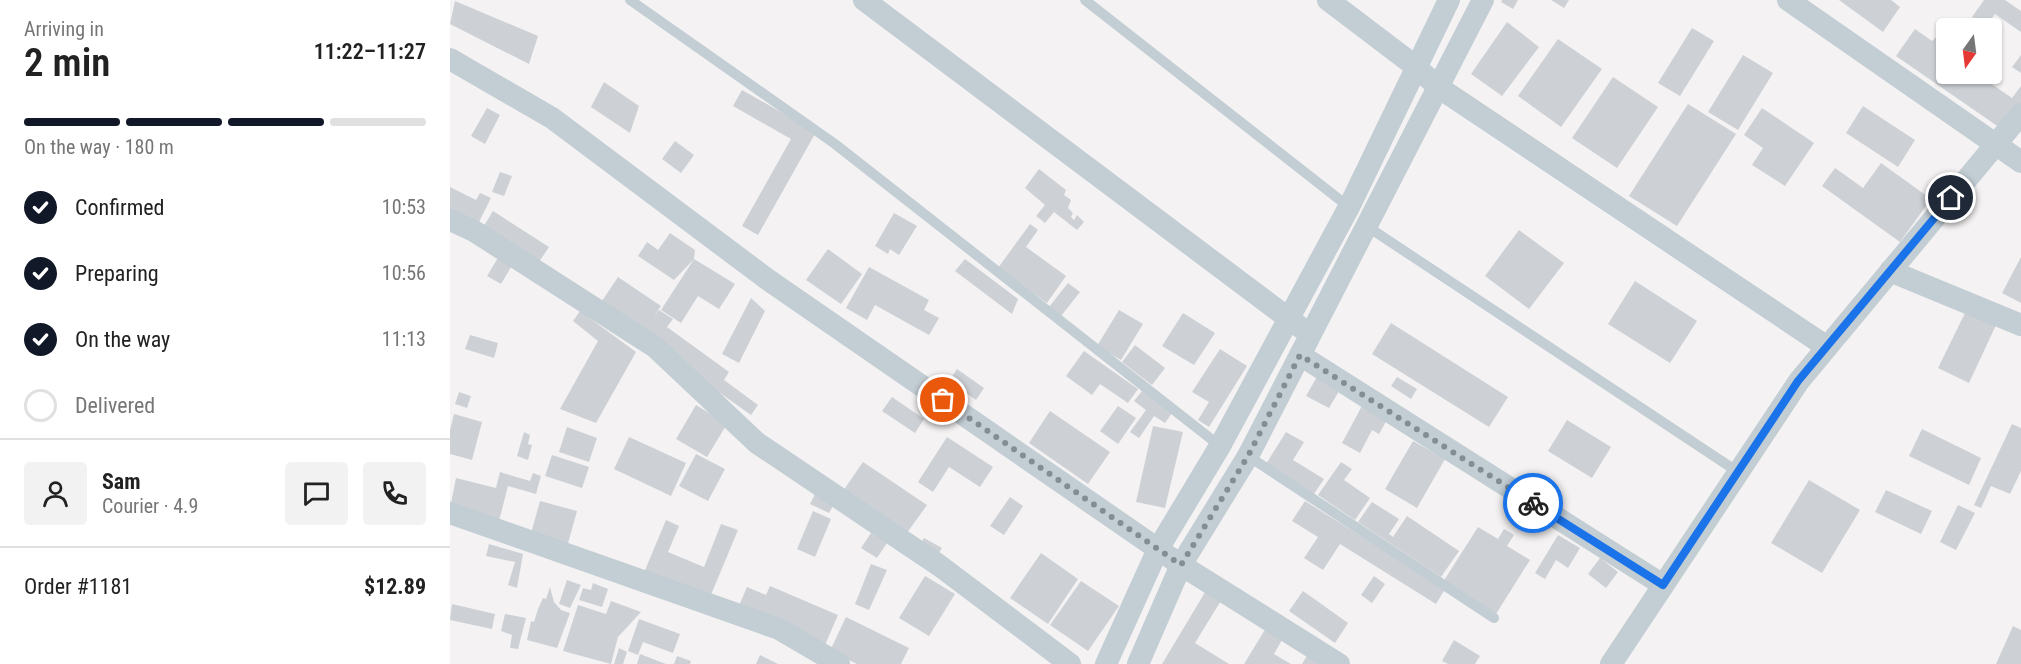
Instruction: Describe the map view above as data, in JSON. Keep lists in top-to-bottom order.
{
  "north": "bottom",
  "page": {
    "heading": ["2 min", "Arriving in", "11:22–11:27"],
    "panel": [
      "Sam",
      "Courier · 4.9",
      "Order #1181",
      "$12.89"
    ],
    "bar": "On the way · 180 m",
    "list": [
      ["Confirmed", "10:53"],
      ["Preparing", "10:56"],
      ["On the way", "11:13"],
      "Delivered"
    ]
  }
}
